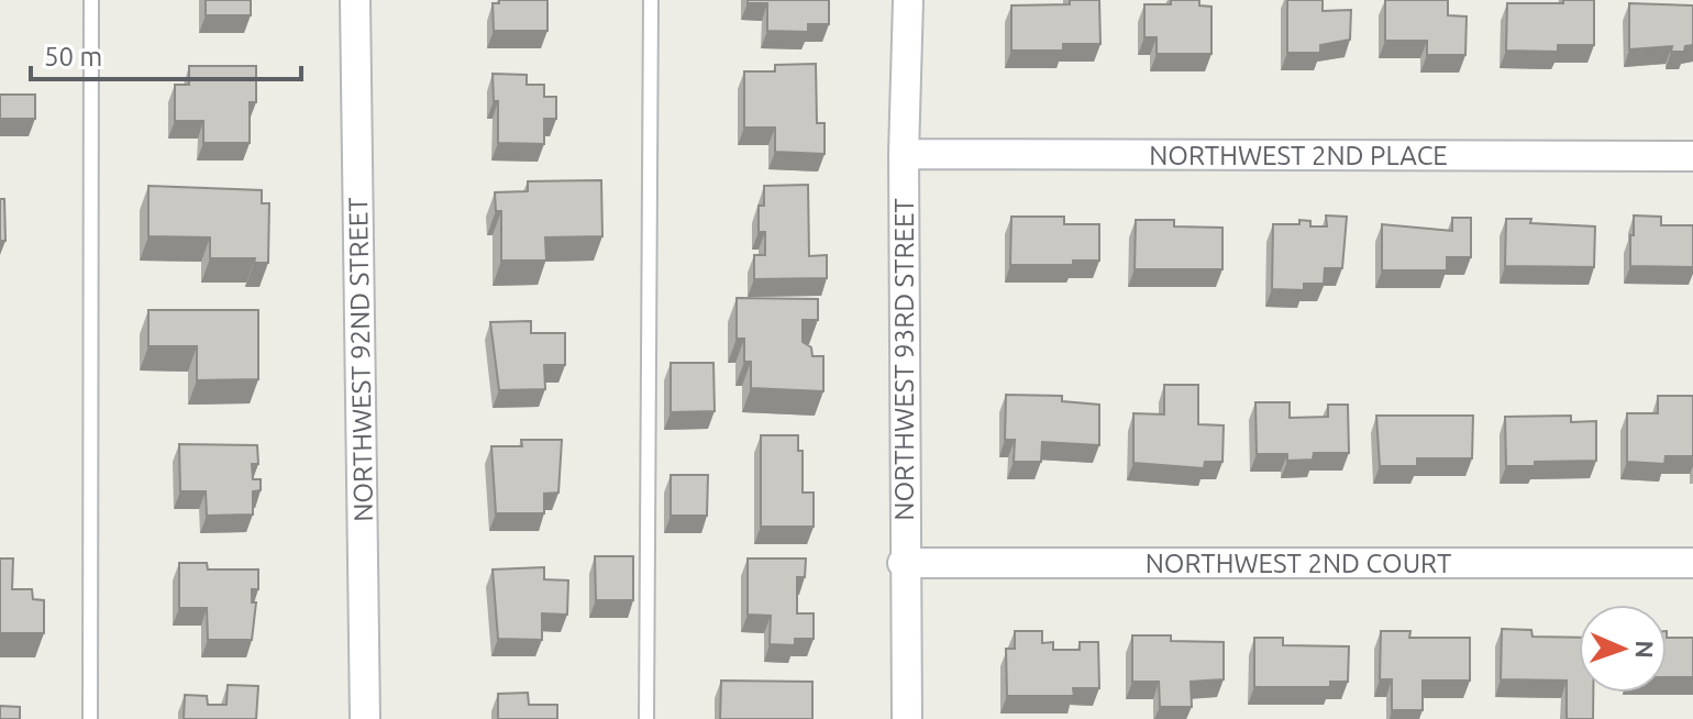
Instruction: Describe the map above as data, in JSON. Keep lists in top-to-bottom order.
{
  "streets": {
    "street": [
      "NORTHWEST 2ND PLACE",
      "NORTHWEST 92ND STREET",
      "NORTHWEST 93RD STREET",
      "NORTHWEST 2ND COURT"
    ]
  },
  "crossings": [
    ["NORTHWEST 2ND PLACE", "NORTHWEST 93RD STREET"],
    ["NORTHWEST 93RD STREET", "NORTHWEST 2ND COURT"]
  ],
  "scale_bar": "50 m",
  "north": "right"
}
